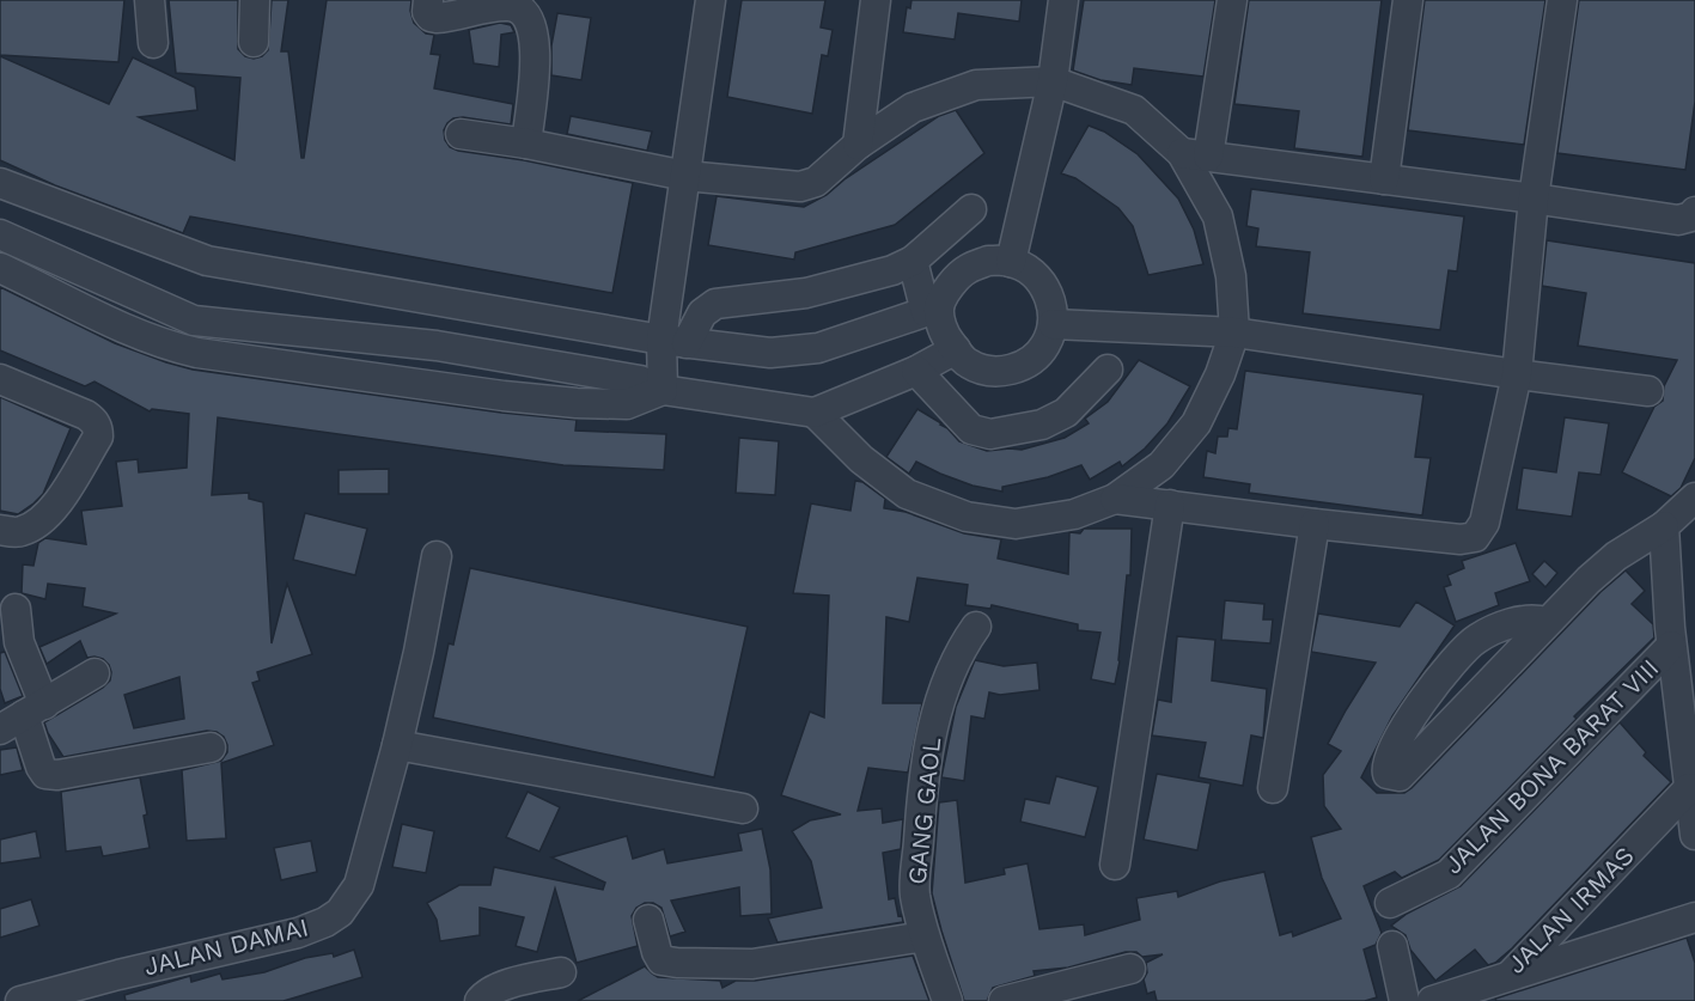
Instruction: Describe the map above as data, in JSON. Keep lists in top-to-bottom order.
{
  "streets": {
    "street": [
      "JALAN BONA BARAT VIII",
      "GANG GAOL",
      "JALAN IRMAS",
      "JALAN DAMAI"
    ]
  }
}
